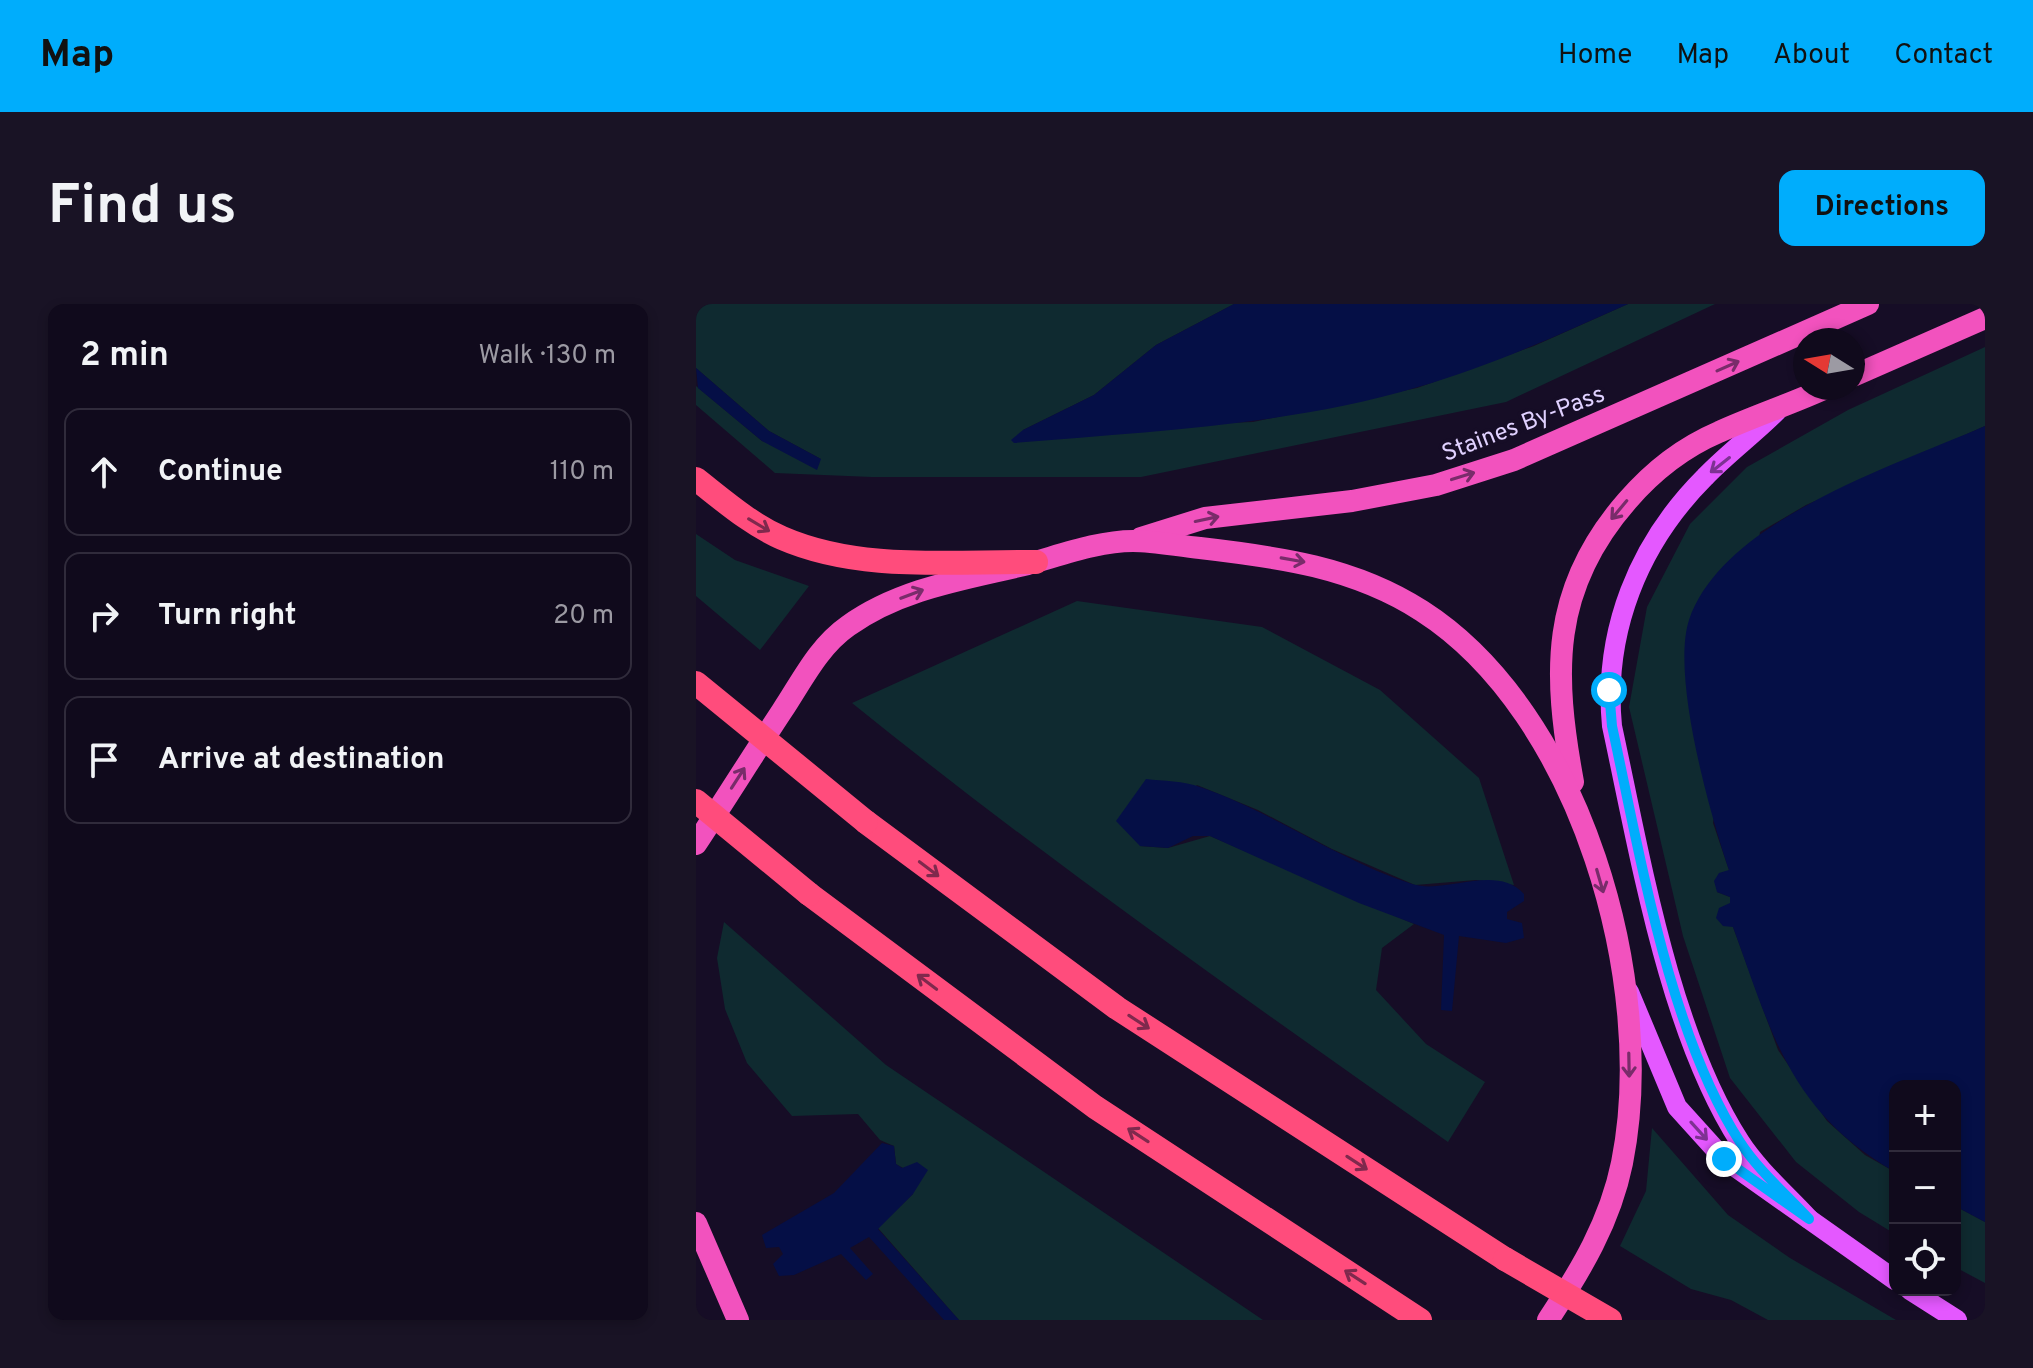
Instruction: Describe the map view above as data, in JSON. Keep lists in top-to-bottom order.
{
  "streets": {
    "highway": ["Staines By-Pass"]
  },
  "one_way": ["Staines By-Pass"],
  "north": "left",
  "page": {
    "header": "Map",
    "nav": [
      "Home",
      "Map",
      "About",
      "Contact"
    ],
    "buttons": "Directions",
    "title": "Find us",
    "heading": ["2 min", "Walk · 130 m"],
    "list": [
      ["Continue", "110 m"],
      ["Turn right", "20 m"],
      "Arrive at destination"
    ],
    "map_buttons": ["+", "−"]
  }
}
